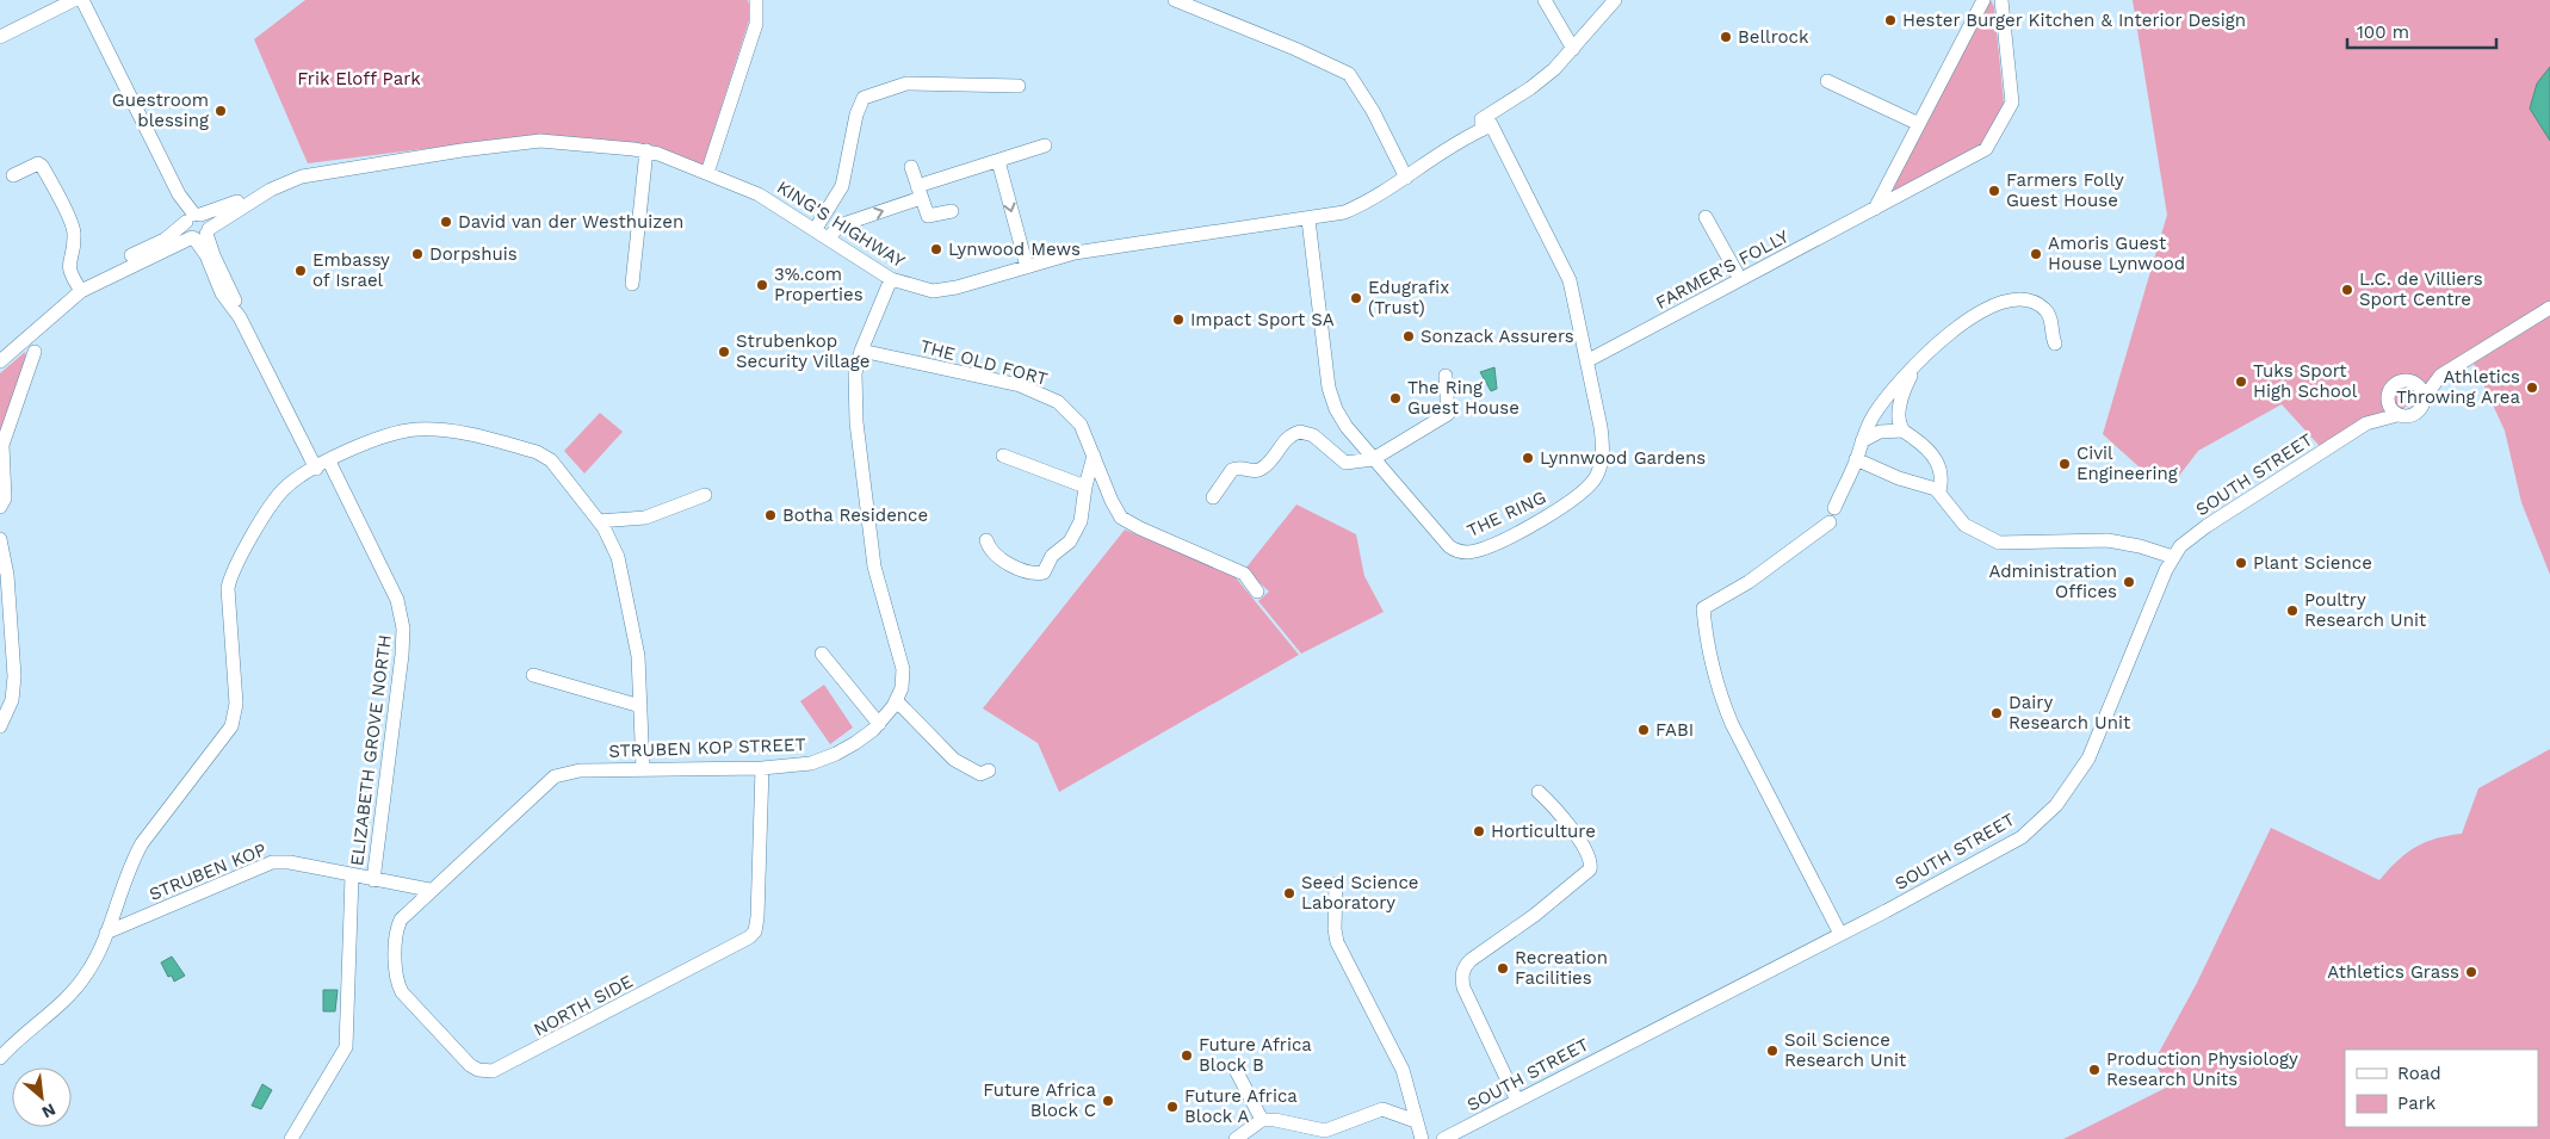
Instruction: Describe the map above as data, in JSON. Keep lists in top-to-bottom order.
{
  "streets": {
    "street": [
      "KING'S HIGHWAY",
      "FARMER'S FOLLY",
      "THE OLD FORT",
      "SOUTH STREET",
      "THE RING",
      "STRUBEN KOP STREET",
      "ELIZABETH GROVE NORTH",
      "STRUBEN KOP",
      "NORTH SIDE"
    ]
  },
  "crossings": [
    ["KING'S HIGHWAY", "THE RING"],
    ["KING'S HIGHWAY", "STRUBEN KOP STREET"],
    ["FARMER'S FOLLY", "THE RING"],
    ["THE OLD FORT", "STRUBEN KOP STREET"],
    ["STRUBEN KOP STREET", "STRUBEN KOP"],
    ["STRUBEN KOP STREET", "NORTH SIDE"],
    ["ELIZABETH GROVE NORTH", "STRUBEN KOP"],
    ["STRUBEN KOP", "NORTH SIDE"]
  ],
  "parks": ["Frik Eloff Park"],
  "places": [
    "Hester Burger Kitchen & Interior Design",
    "Bellrock",
    "Guestroom blessing",
    "Farmers Folly Guest House",
    "David van der Westhuizen",
    "Lynwood Mews",
    "Dorpshuis",
    "Amoris Guest House Lynwood",
    "Embassy of Israel",
    "3%.com Properties",
    "L.C. de Villiers Sport Centre",
    "Edugrafix (Trust)",
    "Impact Sport SA",
    "Sonzack Assurers",
    "Strubenkop Security Village",
    "Tuks Sport High School",
    "Athletics Throwing Area",
    "The Ring Guest House",
    "Lynnwood Gardens",
    "Civil Engineering",
    "Botha Residence",
    "Plant Science",
    "Administration Offices",
    "Poultry Research Unit",
    "Dairy Research Unit",
    "FABI",
    "Horticulture",
    "Seed Science Laboratory",
    "Recreation Facilities",
    "Athletics Grass",
    "Soil Science Research Unit",
    "Future Africa Block B",
    "Production Physiology Research Units",
    "Future Africa Block C",
    "Future Africa Block A"
  ],
  "legend": ["Road", "Park"],
  "scale_bar": "100 m",
  "north": "bottom right"
}
